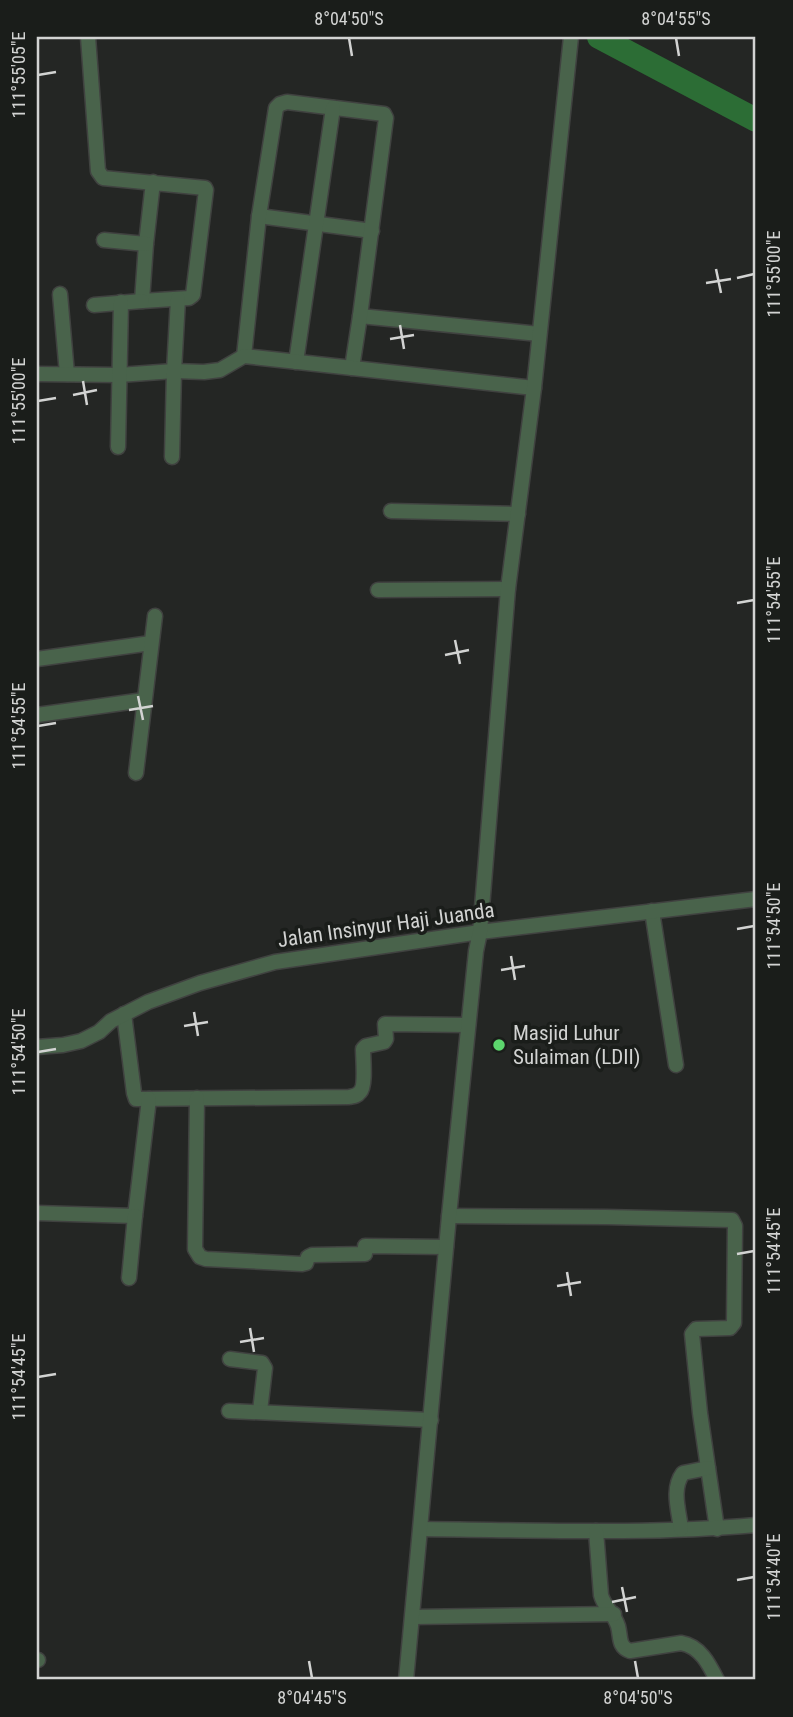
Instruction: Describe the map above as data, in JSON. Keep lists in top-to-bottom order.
{
  "streets": {
    "street": ["Jalan Insinyur Haji Juanda"]
  },
  "places": ["Masjid Luhur Sulaiman (LDII)"],
  "coordinates": [
    "8°04'50\"S",
    "8°04'55\"S",
    "111°55'05\"E",
    "111°55'00\"E",
    "111°54'55\"E",
    "111°54'50\"E",
    "111°54'45\"E",
    "111°54'40\"E",
    "8°04'45\"S"
  ]
}
